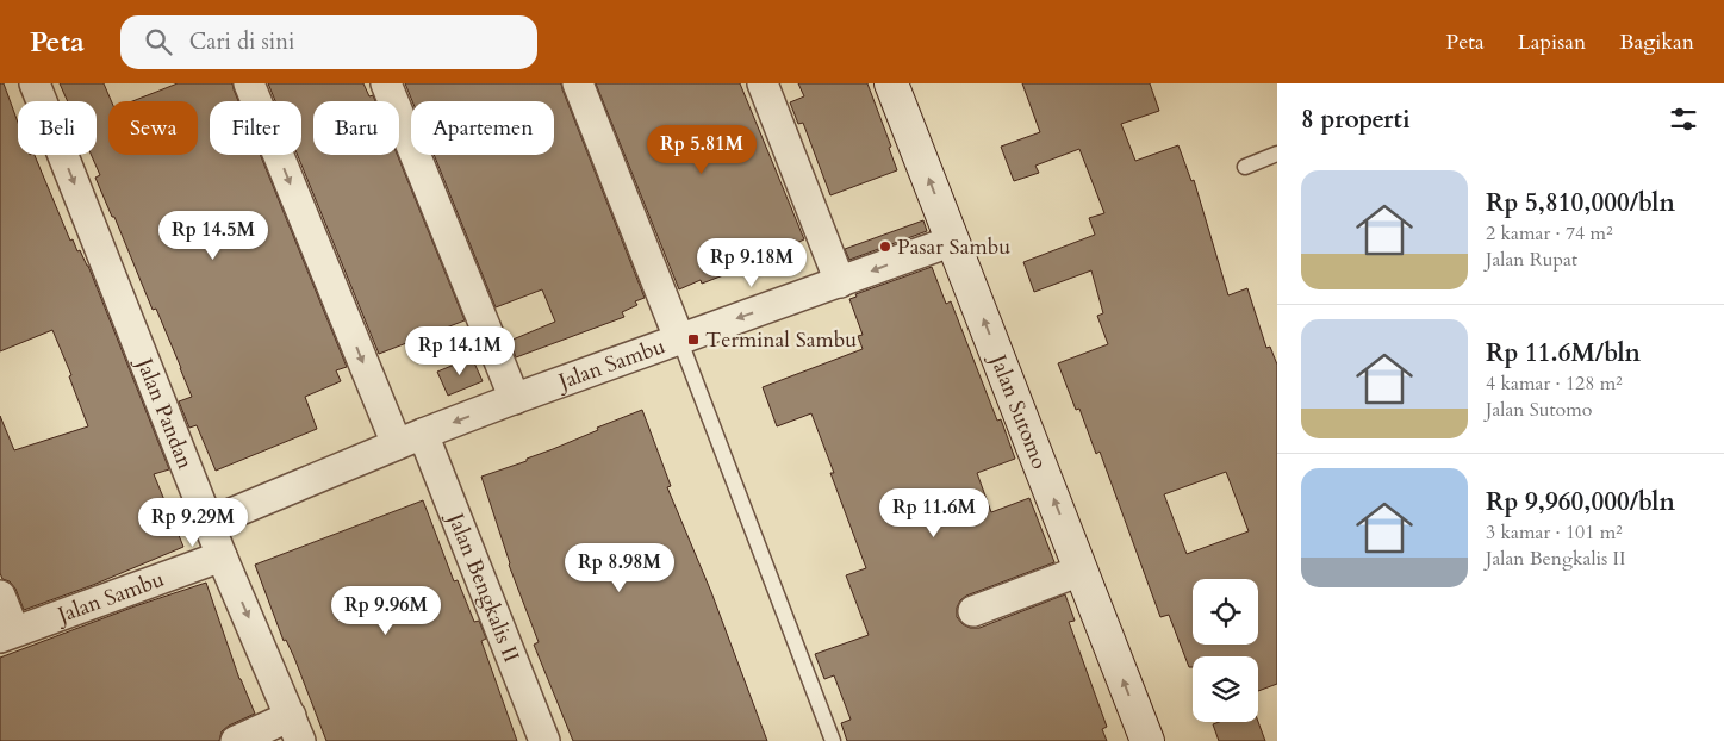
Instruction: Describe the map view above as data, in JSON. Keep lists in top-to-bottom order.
{
  "streets": {
    "main road": ["Jalan Sutomo"],
    "street": ["Jalan Sambu", "Jalan Pandan", "Jalan Bengkalis II"]
  },
  "crossings": [
    ["Jalan Sambu", "Jalan Sutomo"],
    ["Jalan Sambu", "Jalan Pandan"],
    ["Jalan Sambu", "Jalan Bengkalis II"]
  ],
  "one_way": ["Jalan Sambu", "Jalan Sutomo", "Jalan Pandan"],
  "places": {
    "other": ["Pasar Sambu"],
    "transit": ["Terminal Sambu"]
  },
  "page": {
    "header": "Peta",
    "search": "Cari di sini",
    "nav": ["Peta", "Lapisan", "Bagikan"],
    "heading": "8 properti",
    "chip": [
      "Beli",
      "Sewa",
      "Filter",
      "Baru",
      "Apartemen"
    ],
    "price": [
      "Rp 5.81M",
      "Rp 14.5M",
      "Rp 9.18M",
      "Rp 14.1M",
      "Rp 11.6M",
      "Rp 9.29M",
      "Rp 8.98M",
      "Rp 9.96M"
    ],
    "list": [
      {
        "name": "Rp 5,810,000/bln",
        "note": "2 kamar · 74 m² · Jalan Rupat"
      },
      {
        "name": "Rp 11.6M/bln",
        "note": "4 kamar · 128 m² · Jalan Sutomo"
      },
      {
        "name": "Rp 9,960,000/bln",
        "note": "3 kamar · 101 m² · Jalan Bengkalis II"
      }
    ]
  }
}
